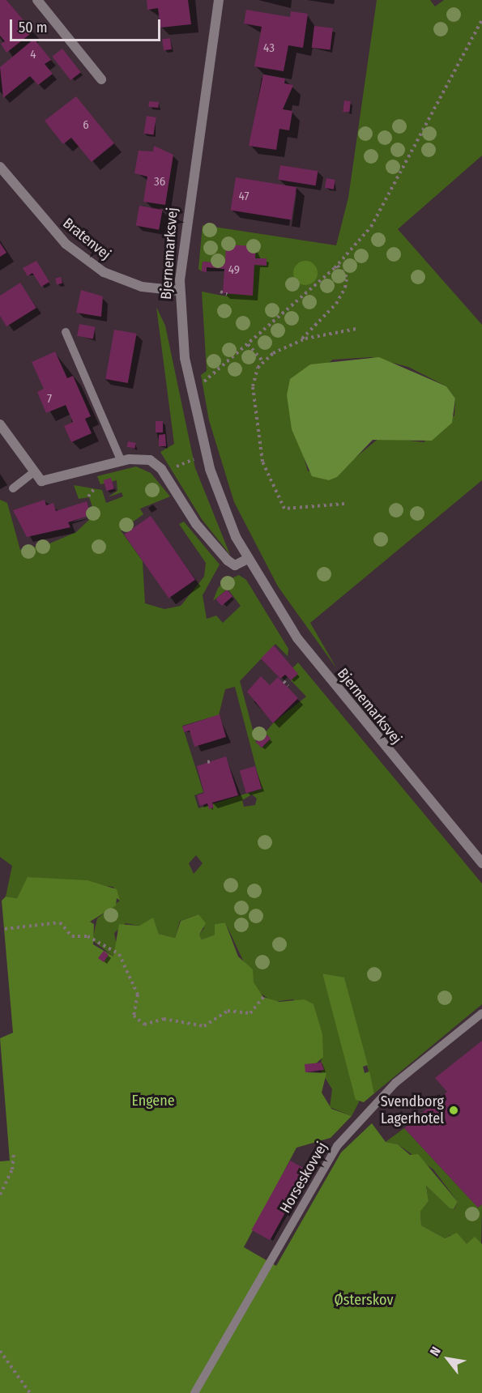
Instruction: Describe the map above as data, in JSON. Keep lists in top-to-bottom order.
{
  "streets": {
    "street": ["Bratenvej", "Bjernemarksvej"],
    "lane": ["Horseskovvej"]
  },
  "crossings": [
    ["Bratenvej", "Bjernemarksvej"]
  ],
  "parks": ["Engene", "Østerskov"],
  "places": ["Svendborg Lagerhotel"],
  "house_numbers": [
    "43",
    "4",
    "6",
    "36",
    "47",
    "49",
    "7"
  ],
  "scale_bar": "50 m",
  "north": "top left"
}
